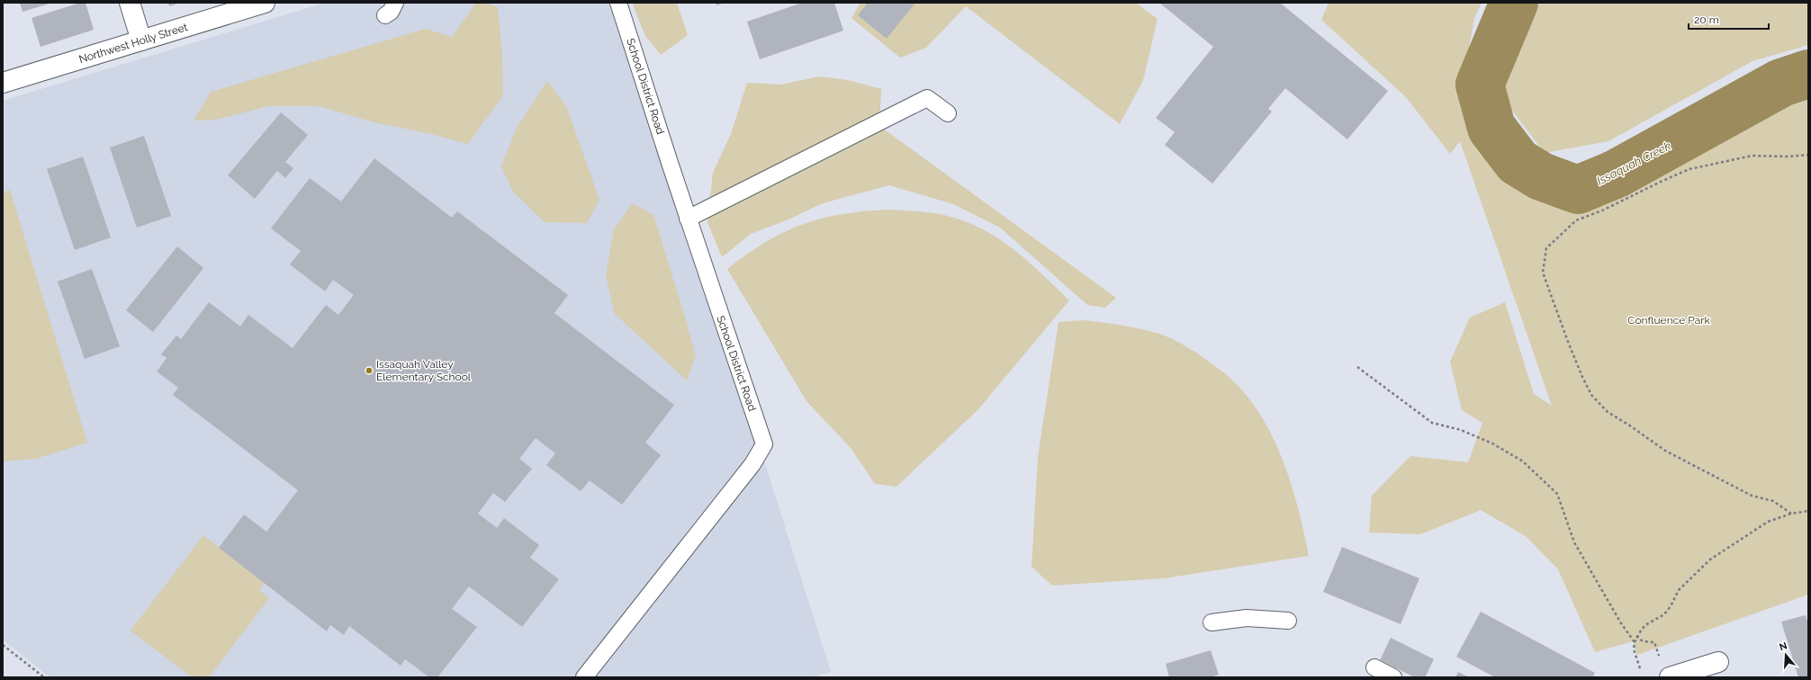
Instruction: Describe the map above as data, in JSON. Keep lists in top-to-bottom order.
{
  "streets": {
    "street": ["Northwest Holly Street"],
    "lane": ["School District Road"]
  },
  "water": ["Issaquah Creek"],
  "parks": ["Confluence Park"],
  "places": ["Issaquah Valley Elementary School"],
  "scale_bar": "20 m",
  "north": "top"
}
